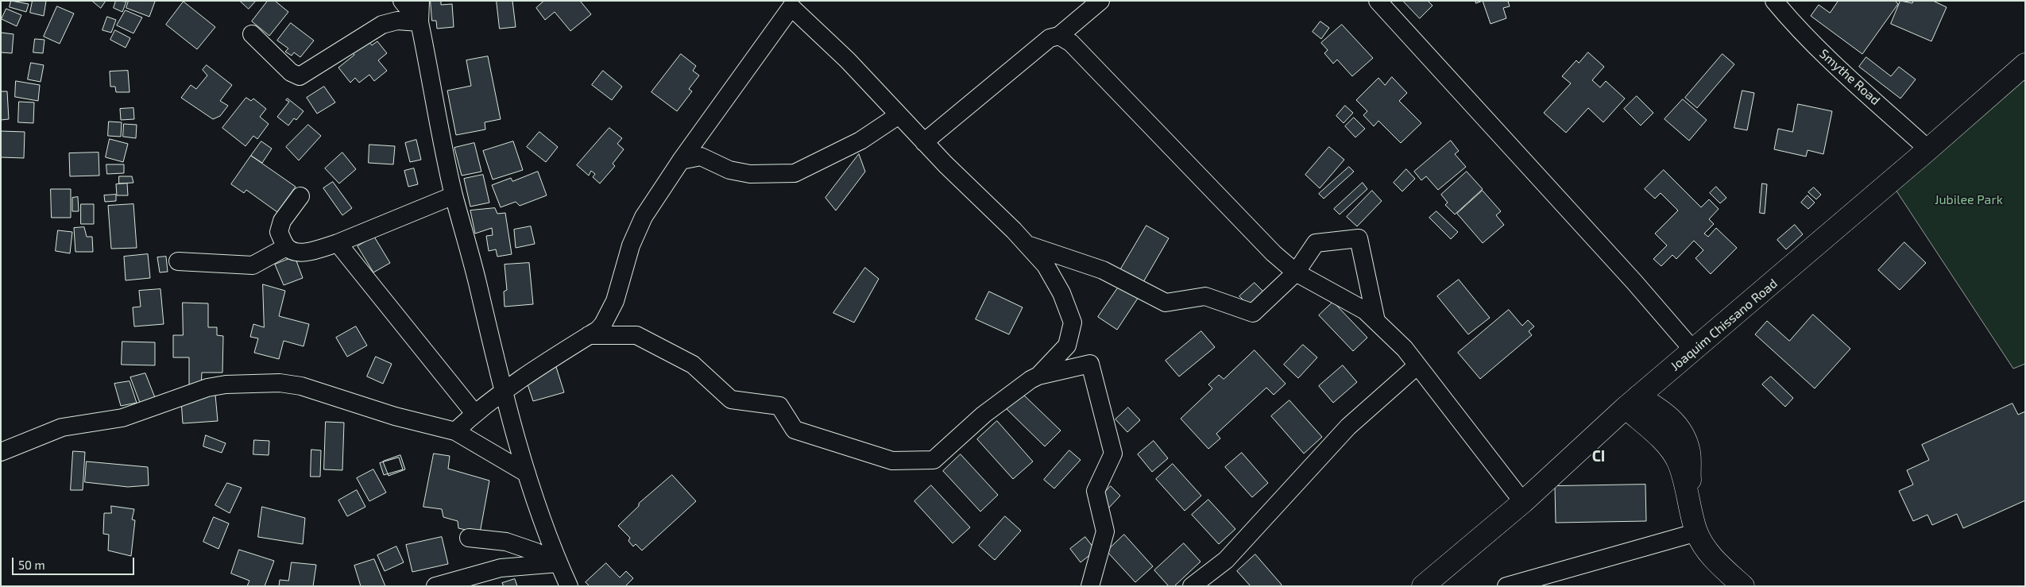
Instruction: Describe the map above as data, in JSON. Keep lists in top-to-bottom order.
{
  "streets": {
    "main road": ["Joaquim Chissano Road"],
    "street": ["Smythe Road"]
  },
  "crossings": [
    ["Smythe Road", "Joaquim Chissano Road"]
  ],
  "districts": ["CI"],
  "parks": ["Jubilee Park"],
  "scale_bar": "50 m"
}
